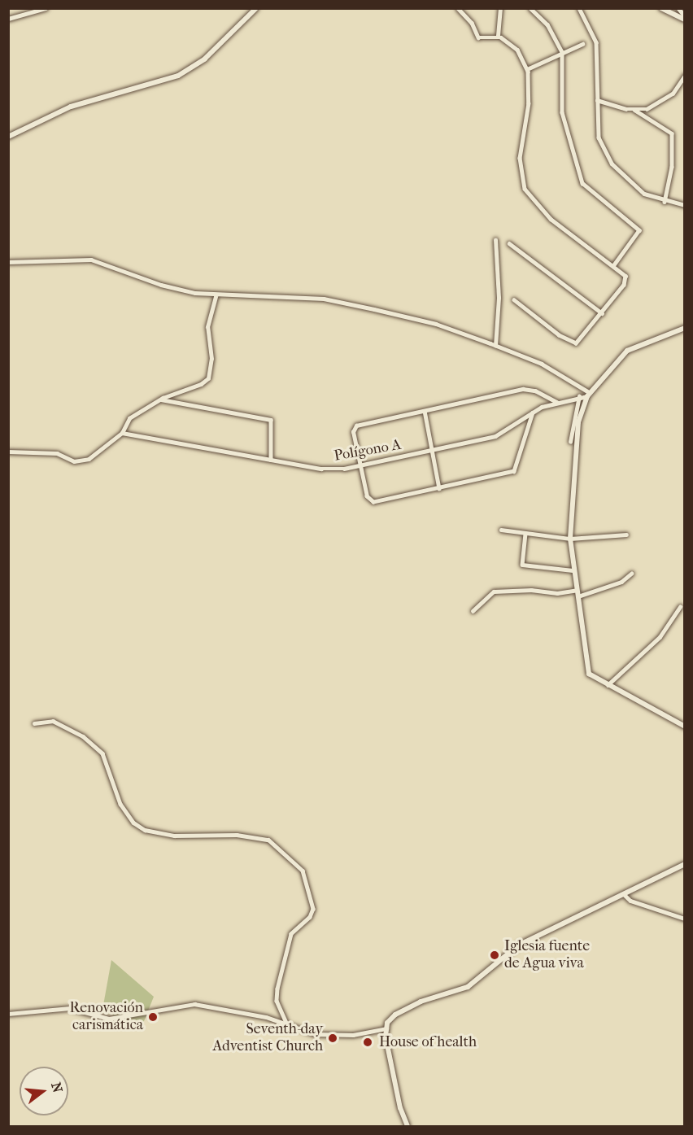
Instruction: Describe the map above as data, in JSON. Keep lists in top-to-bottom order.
{
  "streets": {
    "street": ["Polígono A"]
  },
  "places": [
    "Iglesia fuente de Agua viva",
    "Renovación carismática",
    "Seventh-day Adventist Church",
    "House of health"
  ],
  "north": "right"
}
